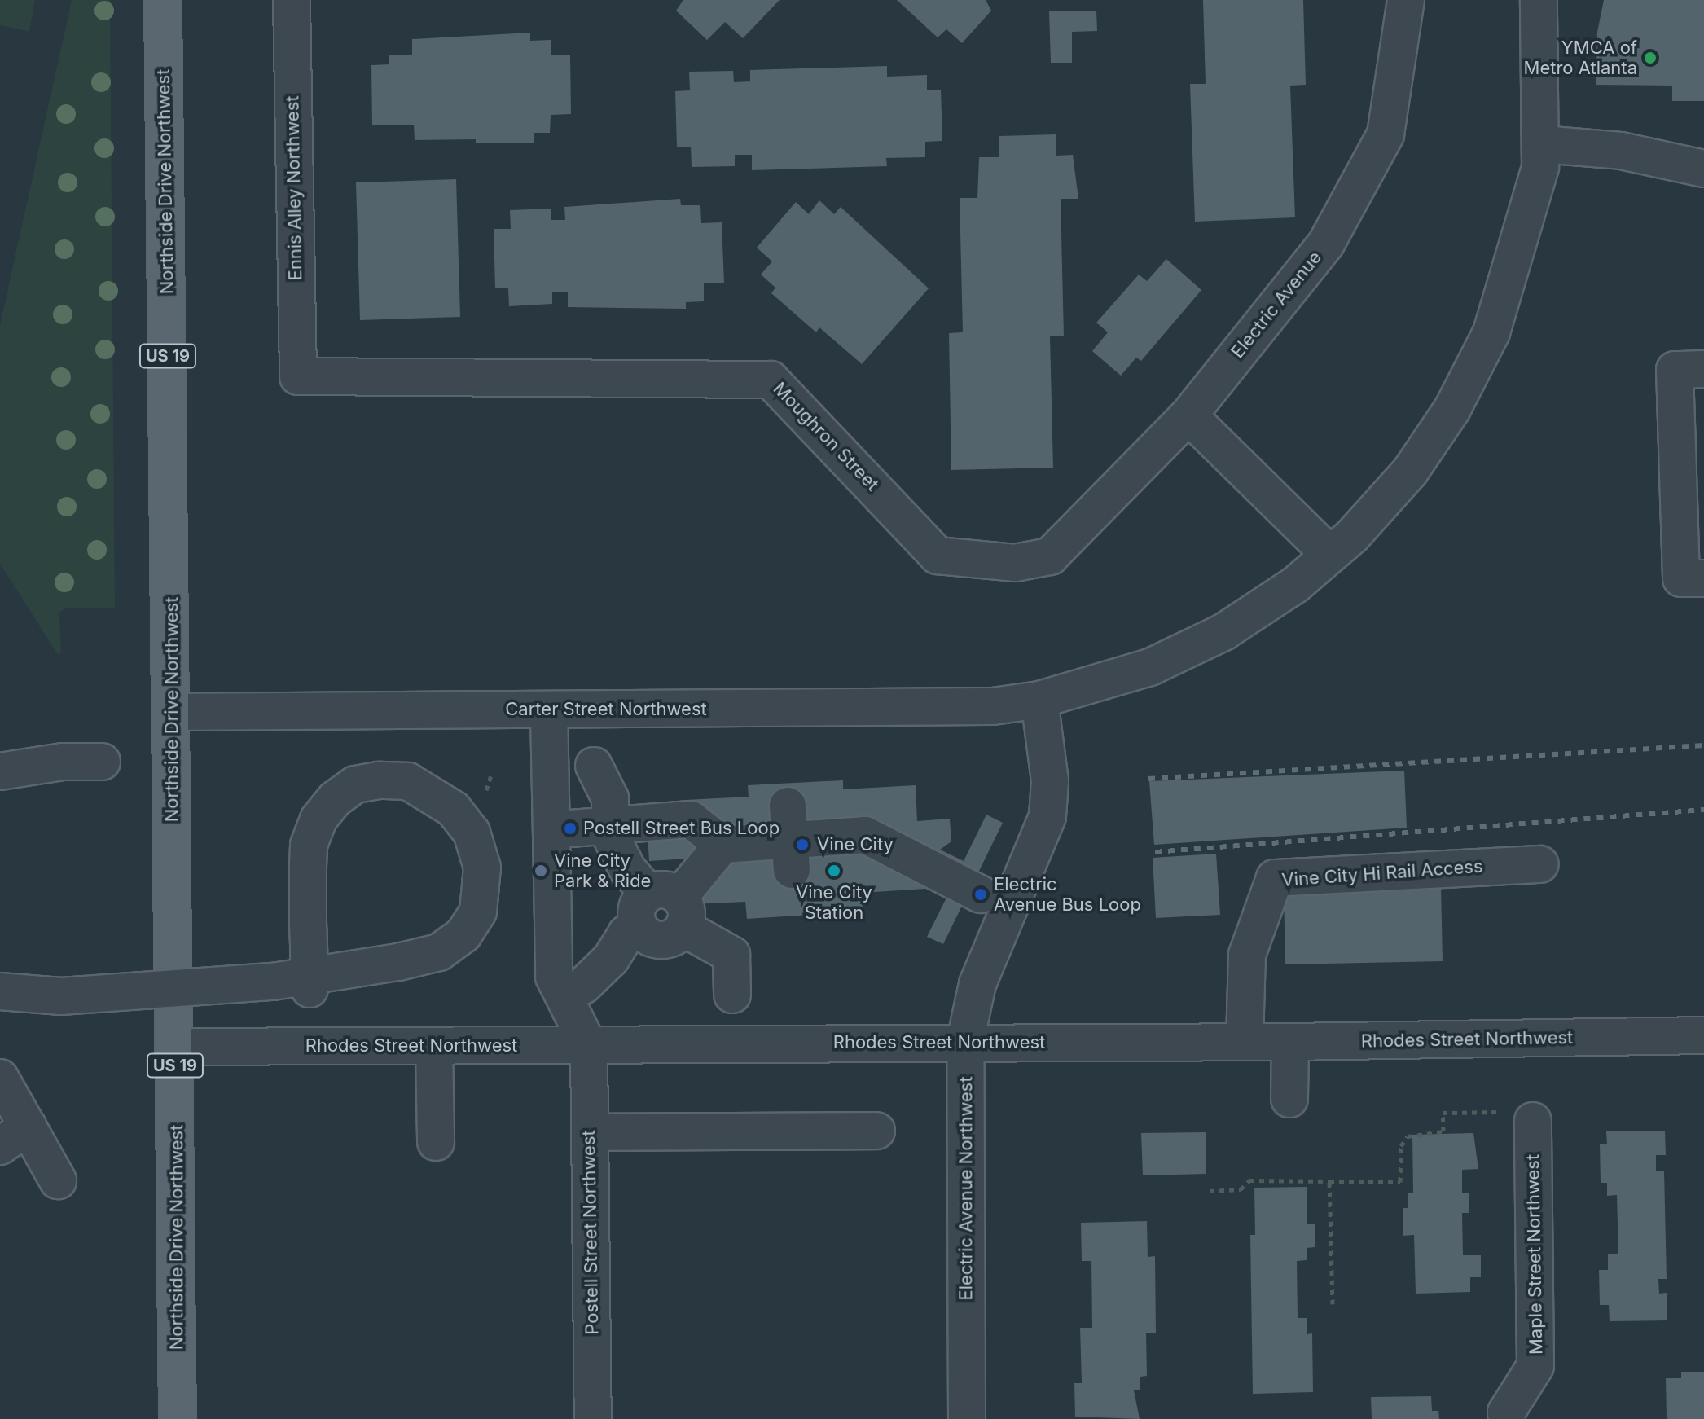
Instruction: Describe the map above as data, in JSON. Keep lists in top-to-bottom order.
{
  "streets": {
    "main road": ["Northside Drive Northwest", "US 19"],
    "street": [
      "Ennis Alley Northwest",
      "Electric Avenue",
      "Moughron Street",
      "Carter Street Northwest",
      "Vine City Hi Rail Access",
      "Rhodes Street Northwest",
      "Electric Avenue Northwest",
      "Postell Street Northwest",
      "Maple Street Northwest"
    ]
  },
  "crossings": [
    ["Northside Drive Northwest", "Carter Street Northwest"],
    ["Northside Drive Northwest", "Rhodes Street Northwest"],
    ["Ennis Alley Northwest", "Moughron Street"],
    ["Electric Avenue", "Moughron Street"],
    ["Carter Street Northwest", "Electric Avenue Northwest"],
    ["Vine City Hi Rail Access", "Rhodes Street Northwest"],
    ["Rhodes Street Northwest", "Electric Avenue Northwest"],
    ["Rhodes Street Northwest", "Postell Street Northwest"]
  ],
  "places": [
    "YMCA of Metro Atlanta",
    "Postell Street Bus Loop",
    "Vine City",
    "Vine City Park & Ride",
    "Vine City Station",
    "Electric Avenue Bus Loop"
  ]
}
